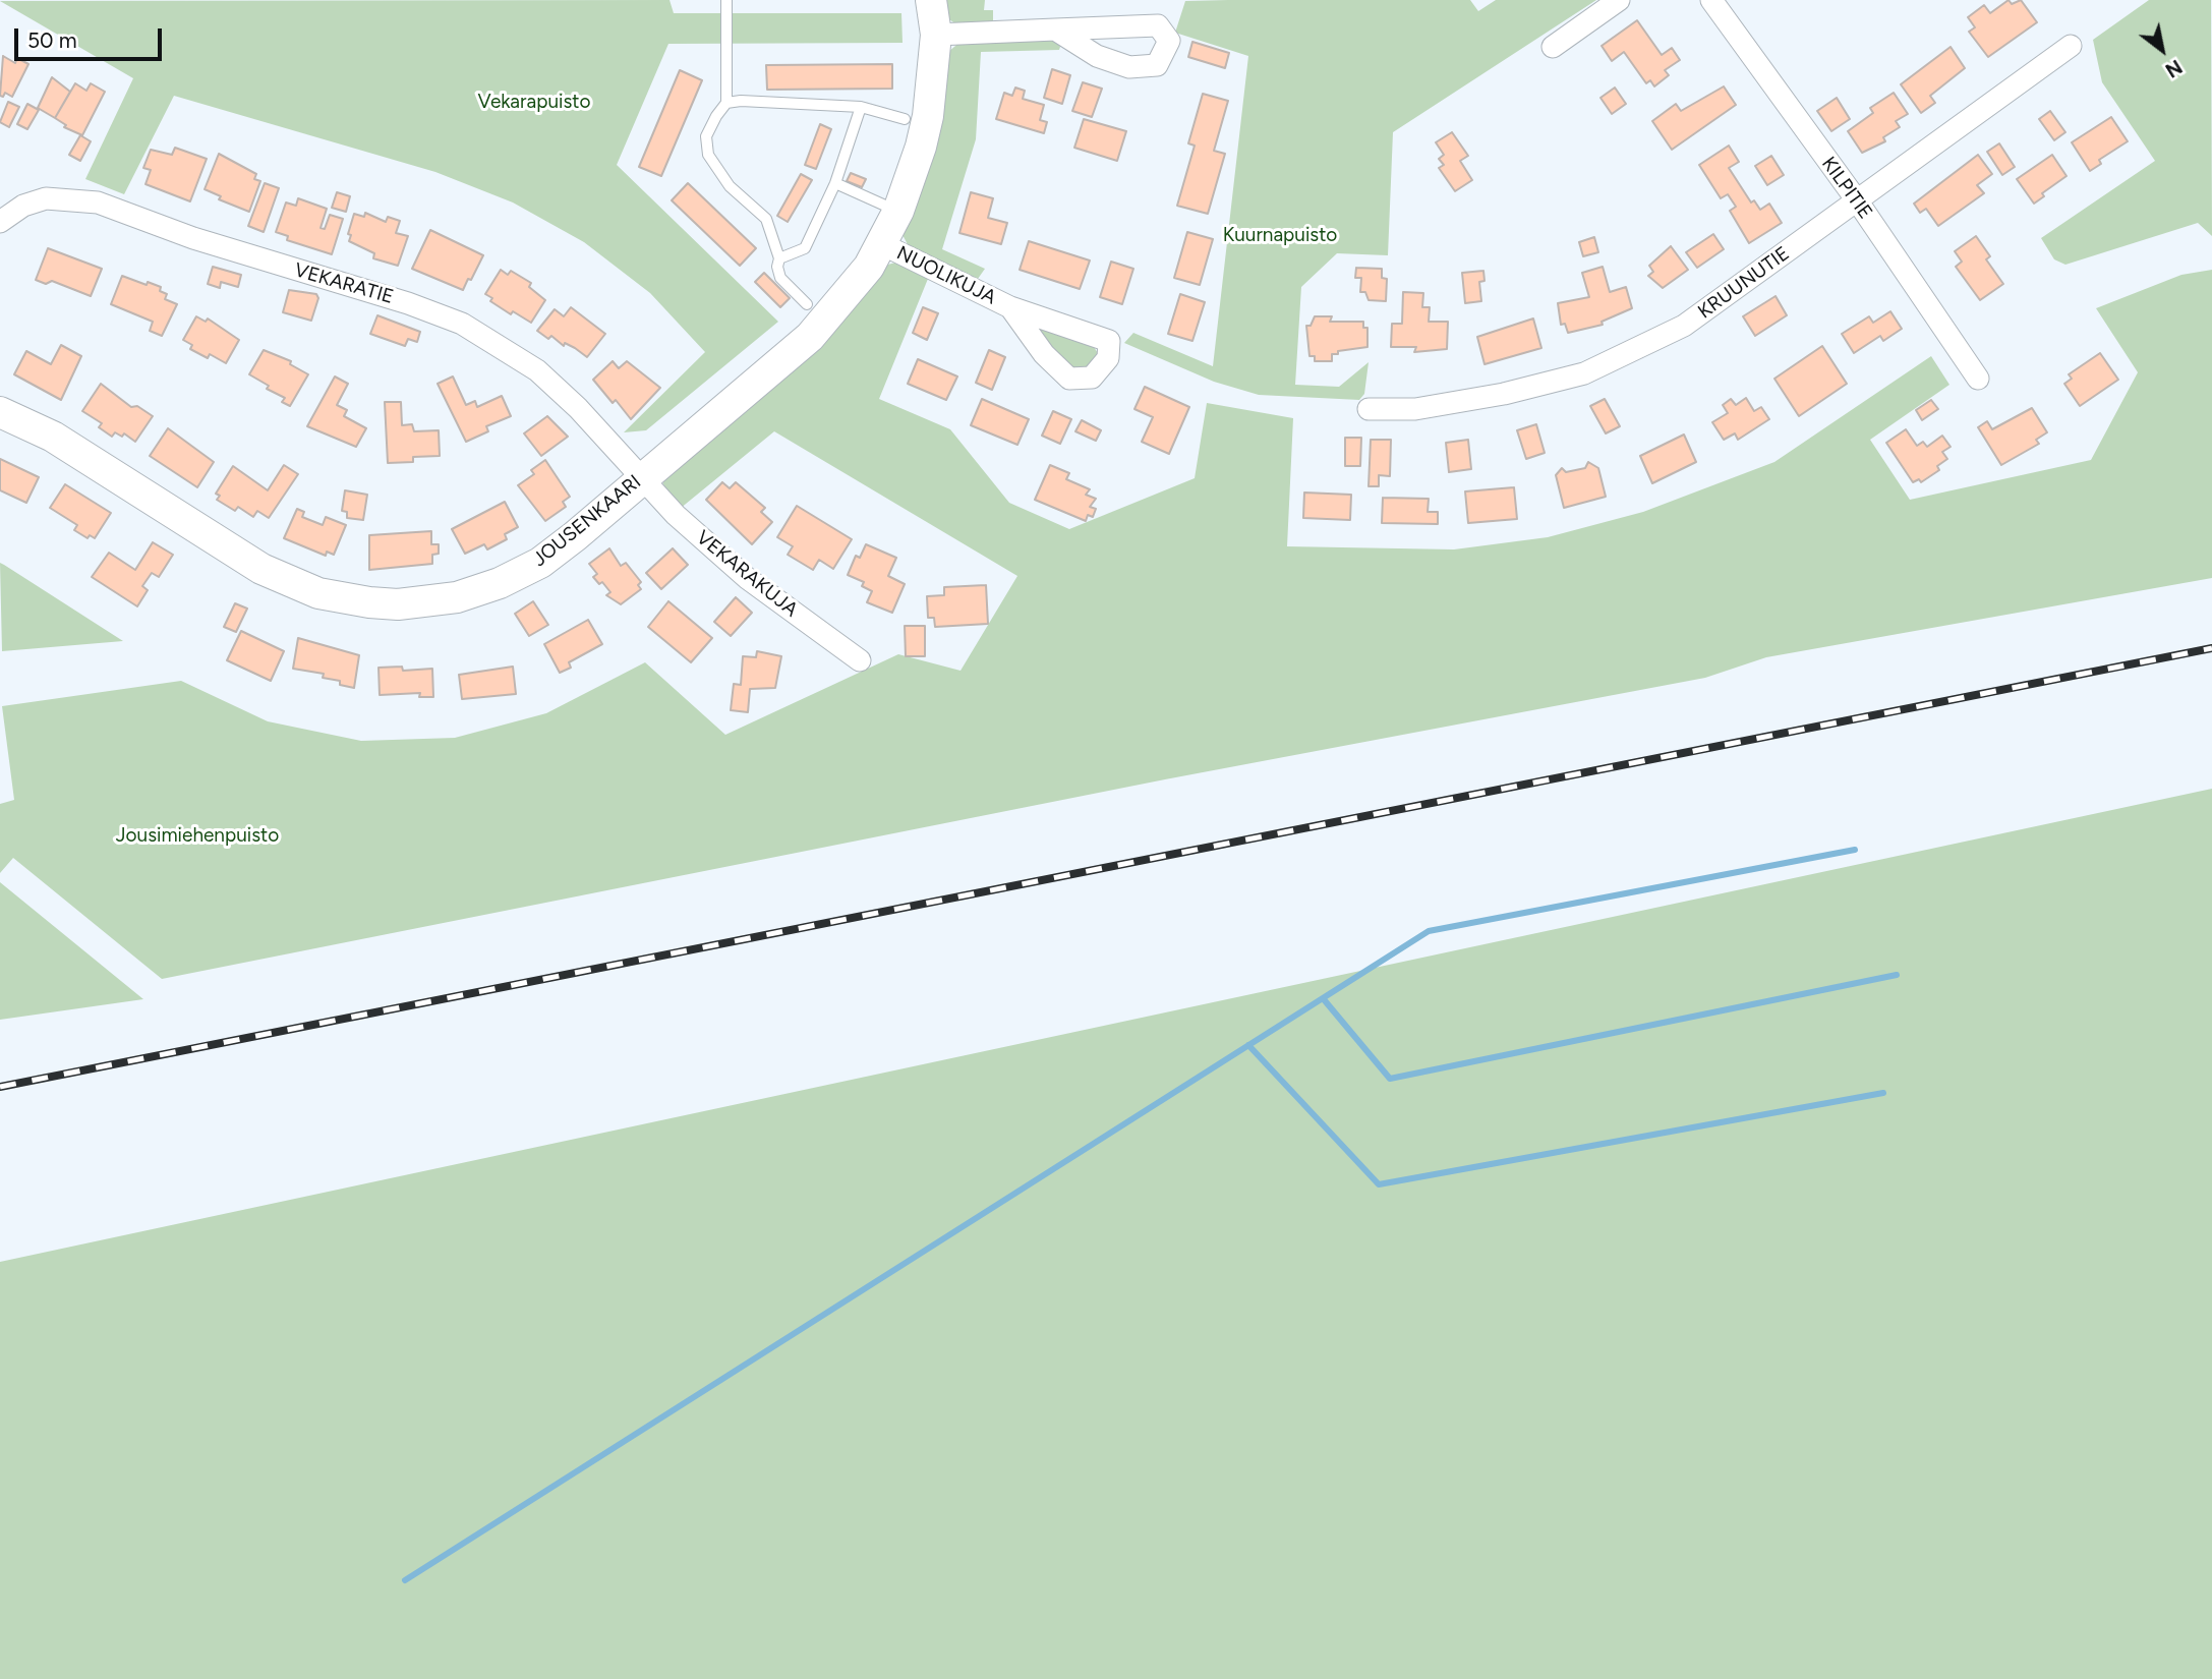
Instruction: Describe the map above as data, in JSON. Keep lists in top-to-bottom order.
{
  "streets": {
    "street": [
      "KILPITIE",
      "NUOLIKUJA",
      "KRUUNUTIE",
      "VEKARATIE",
      "JOUSENKAARI",
      "VEKARAKUJA"
    ]
  },
  "crossings": [
    ["KILPITIE", "KRUUNUTIE"],
    ["NUOLIKUJA", "JOUSENKAARI"],
    ["VEKARATIE", "JOUSENKAARI"],
    ["VEKARATIE", "VEKARAKUJA"],
    ["JOUSENKAARI", "VEKARAKUJA"]
  ],
  "parks": ["Vekarapuisto", "Kuurnapuisto", "Jousimiehenpuisto"],
  "scale_bar": "50 m",
  "north": "bottom right"
}
